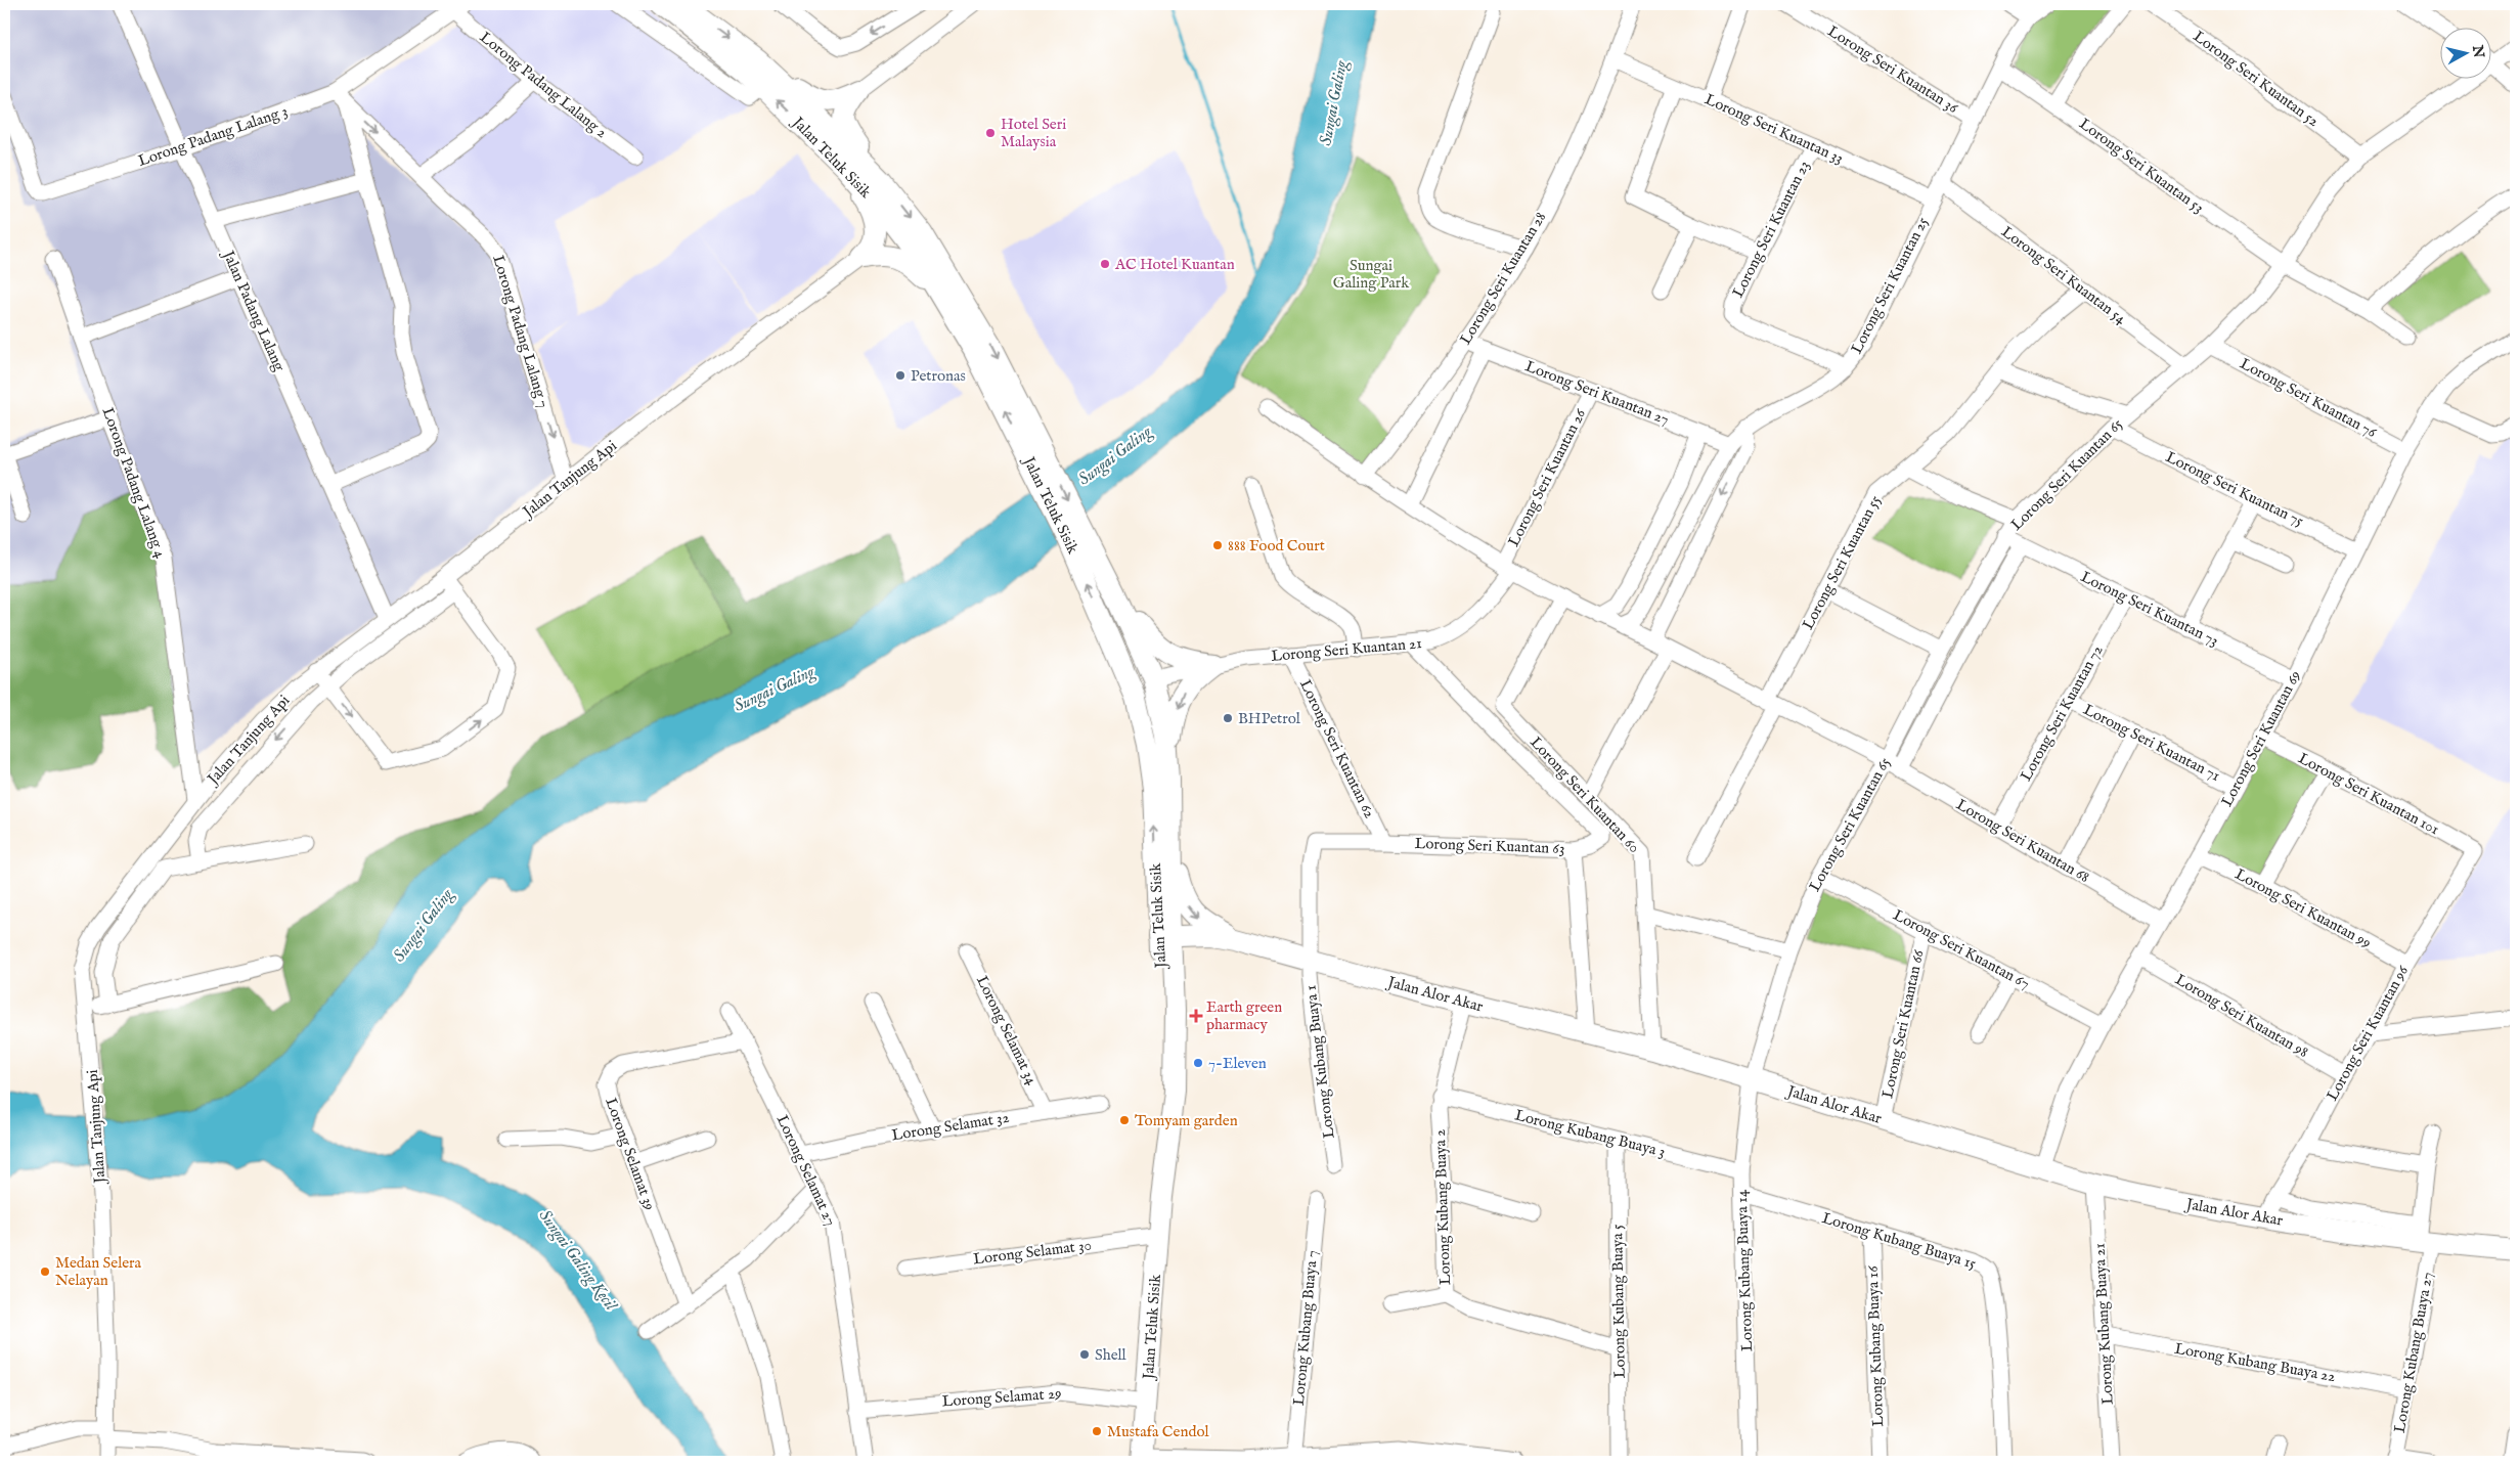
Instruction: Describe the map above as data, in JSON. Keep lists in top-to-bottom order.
{
  "streets": {
    "main road": ["Jalan Teluk Sisik", "Jalan Alor Akar"],
    "street": [
      "Lorong Seri Kuantan 36",
      "Lorong Seri Kuantan 52",
      "Lorong Padang Lalang 2",
      "Lorong Seri Kuantan 33",
      "Lorong Padang Lalang 3",
      "Lorong Seri Kuantan 53",
      "Lorong Seri Kuantan 23",
      "Lorong Seri Kuantan 54",
      "Lorong Seri Kuantan 28",
      "Lorong Seri Kuantan 25",
      "Jalan Padang Lalang",
      "Lorong Padang Lalang 7",
      "Lorong Seri Kuantan 27",
      "Lorong Seri Kuantan 76",
      "Lorong Seri Kuantan 65",
      "Lorong Seri Kuantan 26",
      "Jalan Tanjung Api",
      "Lorong Padang Lalang 4",
      "Lorong Seri Kuantan 75",
      "Lorong Seri Kuantan 55",
      "Lorong Seri Kuantan 73",
      "Lorong Seri Kuantan 21",
      "Lorong Seri Kuantan 72",
      "Lorong Seri Kuantan 69",
      "Lorong Seri Kuantan 71",
      "Lorong Seri Kuantan 62",
      "Lorong Seri Kuantan 101",
      "Lorong Seri Kuantan 60",
      "Lorong Seri Kuantan 68",
      "Lorong Seri Kuantan 63",
      "Lorong Seri Kuantan 99",
      "Lorong Seri Kuantan 67",
      "Lorong Seri Kuantan 98",
      "Lorong Seri Kuantan 66",
      "Lorong Selamat 34",
      "Lorong Seri Kuantan 96",
      "Lorong Kubang Buaya 1",
      "Lorong Selamat 32",
      "Lorong Kubang Buaya 3",
      "Lorong Selamat 39",
      "Lorong Selamat 27",
      "Lorong Kubang Buaya 2",
      "Lorong Kubang Buaya 15",
      "Lorong Selamat 30",
      "Lorong Kubang Buaya 14",
      "Lorong Kubang Buaya 5",
      "Lorong Kubang Buaya 21",
      "Lorong Kubang Buaya 7",
      "Lorong Kubang Buaya 16",
      "Lorong Kubang Buaya 27",
      "Lorong Kubang Buaya 22",
      "Lorong Selamat 29"
    ]
  },
  "crossings": [
    ["Lorong Seri Kuantan 36", "Lorong Seri Kuantan 25"],
    ["Lorong Seri Kuantan 52", "Lorong Seri Kuantan 65"],
    ["Lorong Padang Lalang 2", "Lorong Padang Lalang 3"],
    ["Lorong Seri Kuantan 33", "Lorong Seri Kuantan 23"],
    ["Lorong Seri Kuantan 33", "Lorong Seri Kuantan 28"],
    ["Lorong Seri Kuantan 33", "Lorong Seri Kuantan 25"],
    ["Lorong Padang Lalang 3", "Jalan Padang Lalang"],
    ["Lorong Padang Lalang 3", "Lorong Padang Lalang 7"],
    ["Jalan Teluk Sisik", "Lorong Seri Kuantan 21"],
    ["Jalan Teluk Sisik", "Jalan Alor Akar"],
    ["Jalan Teluk Sisik", "Lorong Selamat 30"],
    ["Jalan Teluk Sisik", "Lorong Selamat 29"],
    ["Lorong Seri Kuantan 53", "Lorong Seri Kuantan 25"],
    ["Lorong Seri Kuantan 53", "Lorong Seri Kuantan 65"],
    ["Lorong Seri Kuantan 23", "Lorong Seri Kuantan 25"],
    ["Lorong Seri Kuantan 54", "Lorong Seri Kuantan 25"],
    ["Lorong Seri Kuantan 54", "Lorong Seri Kuantan 65"],
    ["Lorong Seri Kuantan 54", "Lorong Seri Kuantan 55"],
    ["Lorong Seri Kuantan 28", "Lorong Seri Kuantan 27"],
    ["Lorong Seri Kuantan 28", "Lorong Seri Kuantan 68"],
    ["Lorong Seri Kuantan 25", "Lorong Seri Kuantan 27"],
    ["Lorong Seri Kuantan 25", "Lorong Seri Kuantan 68"],
    ["Jalan Padang Lalang", "Jalan Tanjung Api"],
    ["Lorong Padang Lalang 7", "Jalan Tanjung Api"],
    ["Lorong Seri Kuantan 27", "Lorong Seri Kuantan 26"],
    ["Lorong Seri Kuantan 76", "Lorong Seri Kuantan 65"],
    ["Lorong Seri Kuantan 76", "Lorong Seri Kuantan 69"],
    ["Lorong Seri Kuantan 65", "Lorong Seri Kuantan 75"],
    ["Lorong Seri Kuantan 65", "Lorong Seri Kuantan 73"],
    ["Lorong Seri Kuantan 65", "Lorong Seri Kuantan 68"],
    ["Lorong Seri Kuantan 65", "Lorong Seri Kuantan 67"],
    ["Lorong Seri Kuantan 65", "Jalan Alor Akar"],
    ["Lorong Seri Kuantan 65", "Lorong Kubang Buaya 14"],
    ["Lorong Seri Kuantan 26", "Lorong Seri Kuantan 21"],
    ["Lorong Seri Kuantan 26", "Lorong Seri Kuantan 68"],
    ["Jalan Tanjung Api", "Lorong Padang Lalang 4"],
    ["Lorong Seri Kuantan 75", "Lorong Seri Kuantan 69"],
    ["Lorong Seri Kuantan 55", "Lorong Seri Kuantan 68"],
    ["Lorong Seri Kuantan 73", "Lorong Seri Kuantan 72"],
    ["Lorong Seri Kuantan 73", "Lorong Seri Kuantan 69"],
    ["Lorong Seri Kuantan 21", "Lorong Seri Kuantan 62"],
    ["Lorong Seri Kuantan 21", "Lorong Seri Kuantan 68"],
    ["Lorong Seri Kuantan 72", "Lorong Seri Kuantan 71"],
    ["Lorong Seri Kuantan 72", "Lorong Seri Kuantan 68"],
    ["Lorong Seri Kuantan 69", "Lorong Seri Kuantan 71"],
    ["Lorong Seri Kuantan 69", "Lorong Seri Kuantan 101"],
    ["Lorong Seri Kuantan 69", "Lorong Seri Kuantan 68"],
    ["Lorong Seri Kuantan 69", "Lorong Seri Kuantan 99"],
    ["Lorong Seri Kuantan 69", "Lorong Seri Kuantan 67"],
    ["Lorong Seri Kuantan 69", "Jalan Alor Akar"],
    ["Lorong Seri Kuantan 69", "Lorong Seri Kuantan 98"],
    ["Lorong Seri Kuantan 62", "Lorong Seri Kuantan 63"],
    ["Lorong Seri Kuantan 101", "Lorong Seri Kuantan 96"],
    ["Lorong Seri Kuantan 60", "Lorong Seri Kuantan 68"],
    ["Lorong Seri Kuantan 60", "Jalan Alor Akar"],
    ["Lorong Seri Kuantan 63", "Jalan Alor Akar"],
    ["Lorong Seri Kuantan 63", "Lorong Kubang Buaya 1"],
    ["Lorong Seri Kuantan 99", "Lorong Seri Kuantan 96"],
    ["Lorong Seri Kuantan 67", "Lorong Seri Kuantan 66"],
    ["Jalan Alor Akar", "Lorong Seri Kuantan 66"],
    ["Jalan Alor Akar", "Lorong Seri Kuantan 96"],
    ["Jalan Alor Akar", "Lorong Kubang Buaya 1"],
    ["Jalan Alor Akar", "Lorong Kubang Buaya 2"],
    ["Jalan Alor Akar", "Lorong Kubang Buaya 14"],
    ["Jalan Alor Akar", "Lorong Kubang Buaya 21"],
    ["Jalan Alor Akar", "Lorong Kubang Buaya 27"],
    ["Lorong Seri Kuantan 98", "Lorong Seri Kuantan 96"],
    ["Lorong Selamat 34", "Lorong Selamat 32"],
    ["Lorong Selamat 32", "Lorong Selamat 27"],
    ["Lorong Kubang Buaya 3", "Lorong Kubang Buaya 2"],
    ["Lorong Kubang Buaya 3", "Lorong Kubang Buaya 14"],
    ["Lorong Kubang Buaya 3", "Lorong Kubang Buaya 5"],
    ["Lorong Selamat 39", "Lorong Selamat 27"],
    ["Lorong Selamat 27", "Lorong Selamat 29"],
    ["Lorong Kubang Buaya 2", "Lorong Kubang Buaya 5"],
    ["Lorong Kubang Buaya 15", "Lorong Kubang Buaya 14"],
    ["Lorong Kubang Buaya 15", "Lorong Kubang Buaya 16"],
    ["Lorong Kubang Buaya 21", "Lorong Kubang Buaya 22"],
    ["Lorong Kubang Buaya 27", "Lorong Kubang Buaya 22"]
  ],
  "one_way": ["Lorong Padang Lalang 7"],
  "water": ["Sungai Galing", "Sungai Galing Kecil"],
  "parks": ["Sungai Galing Park"],
  "places": {
    "other": [
      "Hotel Seri Malaysia",
      "AC Hotel Kuantan",
      "Petronas",
      "888 Food Court",
      "BHPetrol",
      "7-Eleven",
      "Tomyam garden",
      "Medan Selera Nelayan",
      "Shell",
      "Mustafa Cendol"
    ],
    "health": ["Earth green pharmacy"]
  },
  "north": "right"
}
